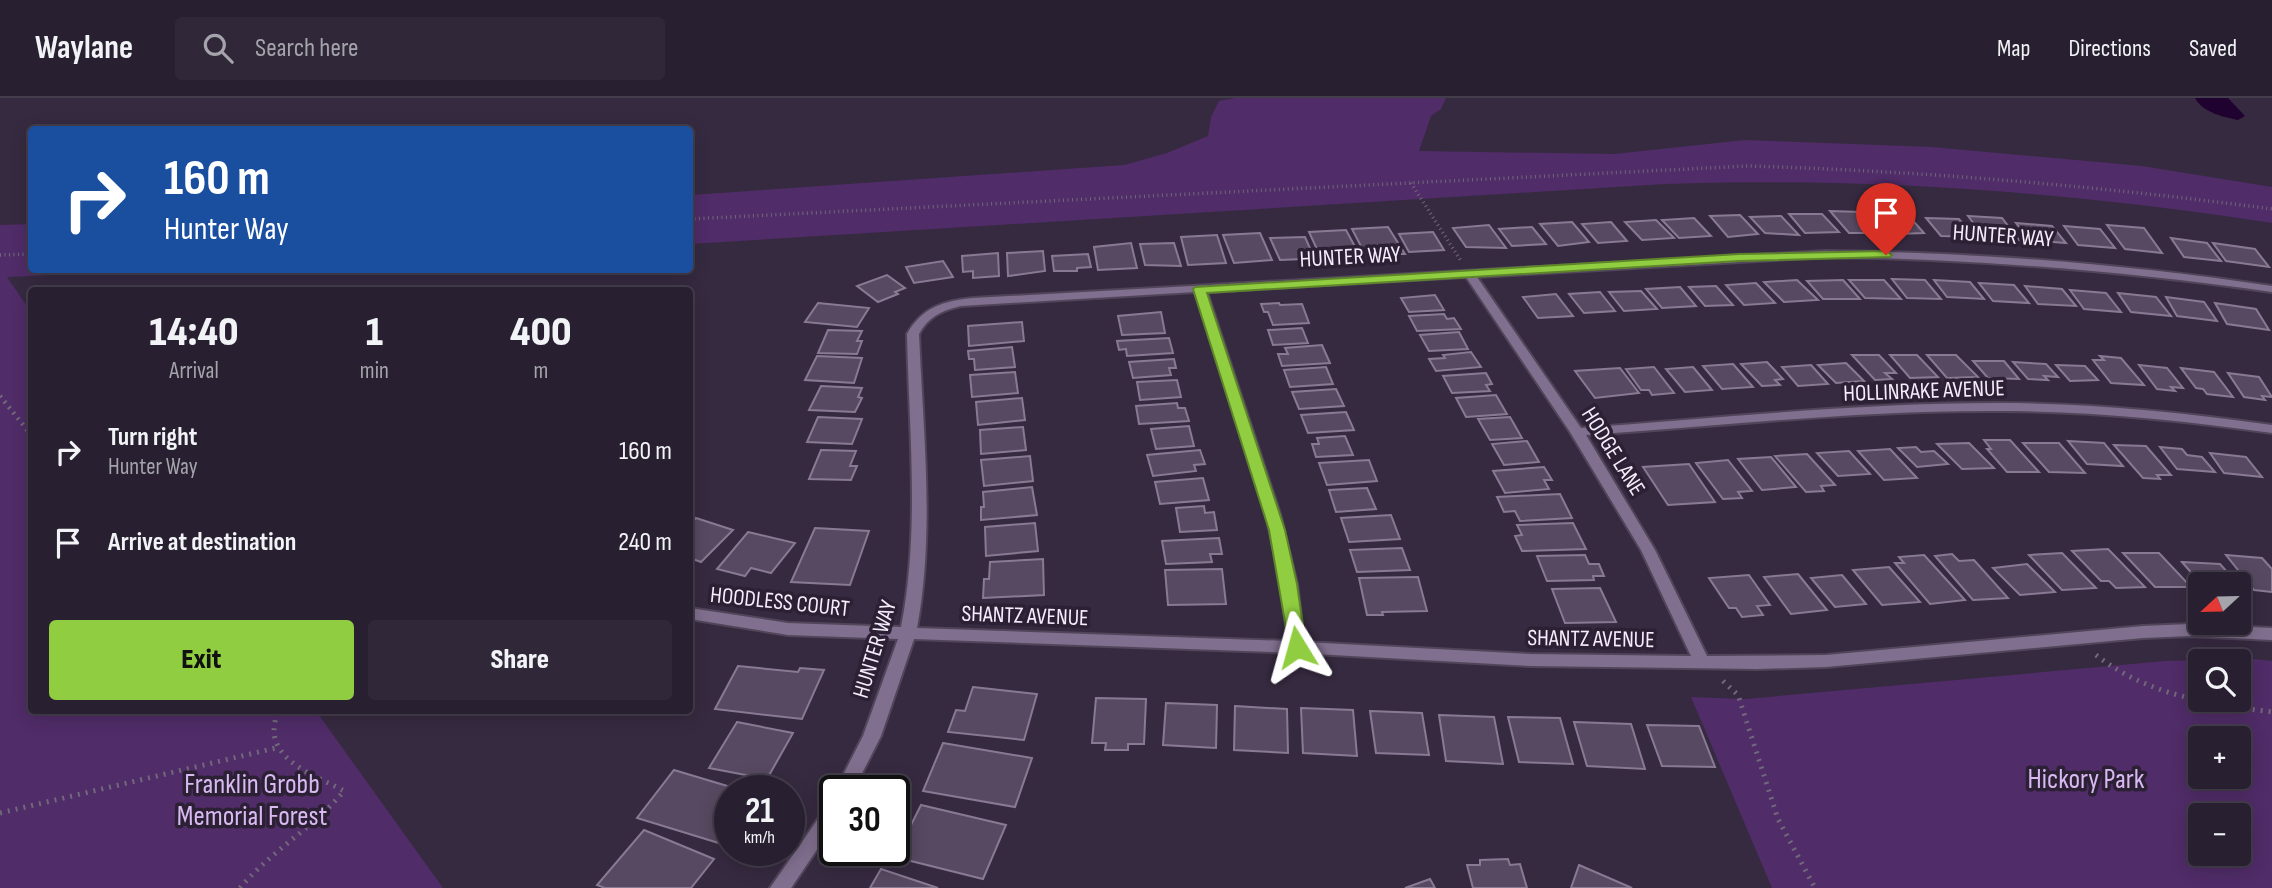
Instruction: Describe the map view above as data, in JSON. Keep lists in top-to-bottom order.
{
  "streets": {
    "street": [
      "HUNTER WAY",
      "HOLLINRAKE AVENUE",
      "HODGE LANE",
      "HOODLESS COURT",
      "SHANTZ AVENUE"
    ]
  },
  "crossings": [
    ["HUNTER WAY", "HODGE LANE"],
    ["HUNTER WAY", "HOODLESS COURT"],
    ["HUNTER WAY", "SHANTZ AVENUE"],
    ["HOLLINRAKE AVENUE", "HODGE LANE"],
    ["HODGE LANE", "SHANTZ AVENUE"],
    ["HOODLESS COURT", "SHANTZ AVENUE"]
  ],
  "parks": ["Hickory Park", "Franklin Grobb Memorial Forest"],
  "north": "left",
  "page": {
    "header": "Waylane",
    "search": "Search here",
    "nav": ["Map", "Directions", "Saved"],
    "turn": ["160 m", "Hunter Way"],
    "eta": [
      "14:40",
      "Arrival",
      "1",
      "min",
      "400",
      "m"
    ],
    "list": [
      {
        "name": "Turn right",
        "note": "Hunter Way",
        "value": "160 m"
      },
      {
        "name": "Arrive at destination",
        "value": "240 m"
      }
    ],
    "map_buttons": ["+", "−"],
    "buttons": ["Exit", "Share"],
    "speed": "21 km/h",
    "limit": "30"
  }
}
